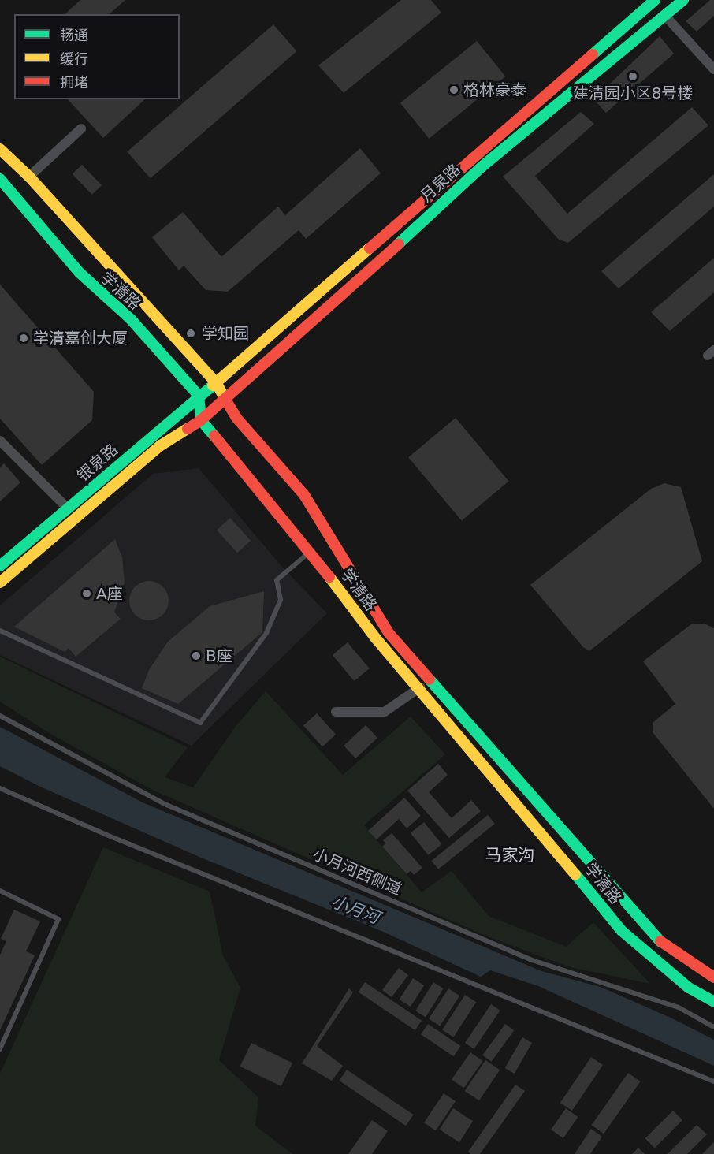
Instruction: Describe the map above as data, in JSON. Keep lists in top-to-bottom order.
{
  "streets": {
    "main road": ["月泉路", "学清路", "银泉路"],
    "lane": ["小月河西侧道"]
  },
  "crossings": [
    ["月泉路", "学清路"],
    ["月泉路", "银泉路"],
    ["学清路", "银泉路"]
  ],
  "districts": ["马家沟"],
  "water": ["小月河"],
  "places": [
    "建清园小区8号楼",
    "格林豪泰",
    "学知园",
    "学清嘉创大厦",
    "A座",
    "B座"
  ],
  "legend": ["畅通", "缓行", "拥堵"]
}
